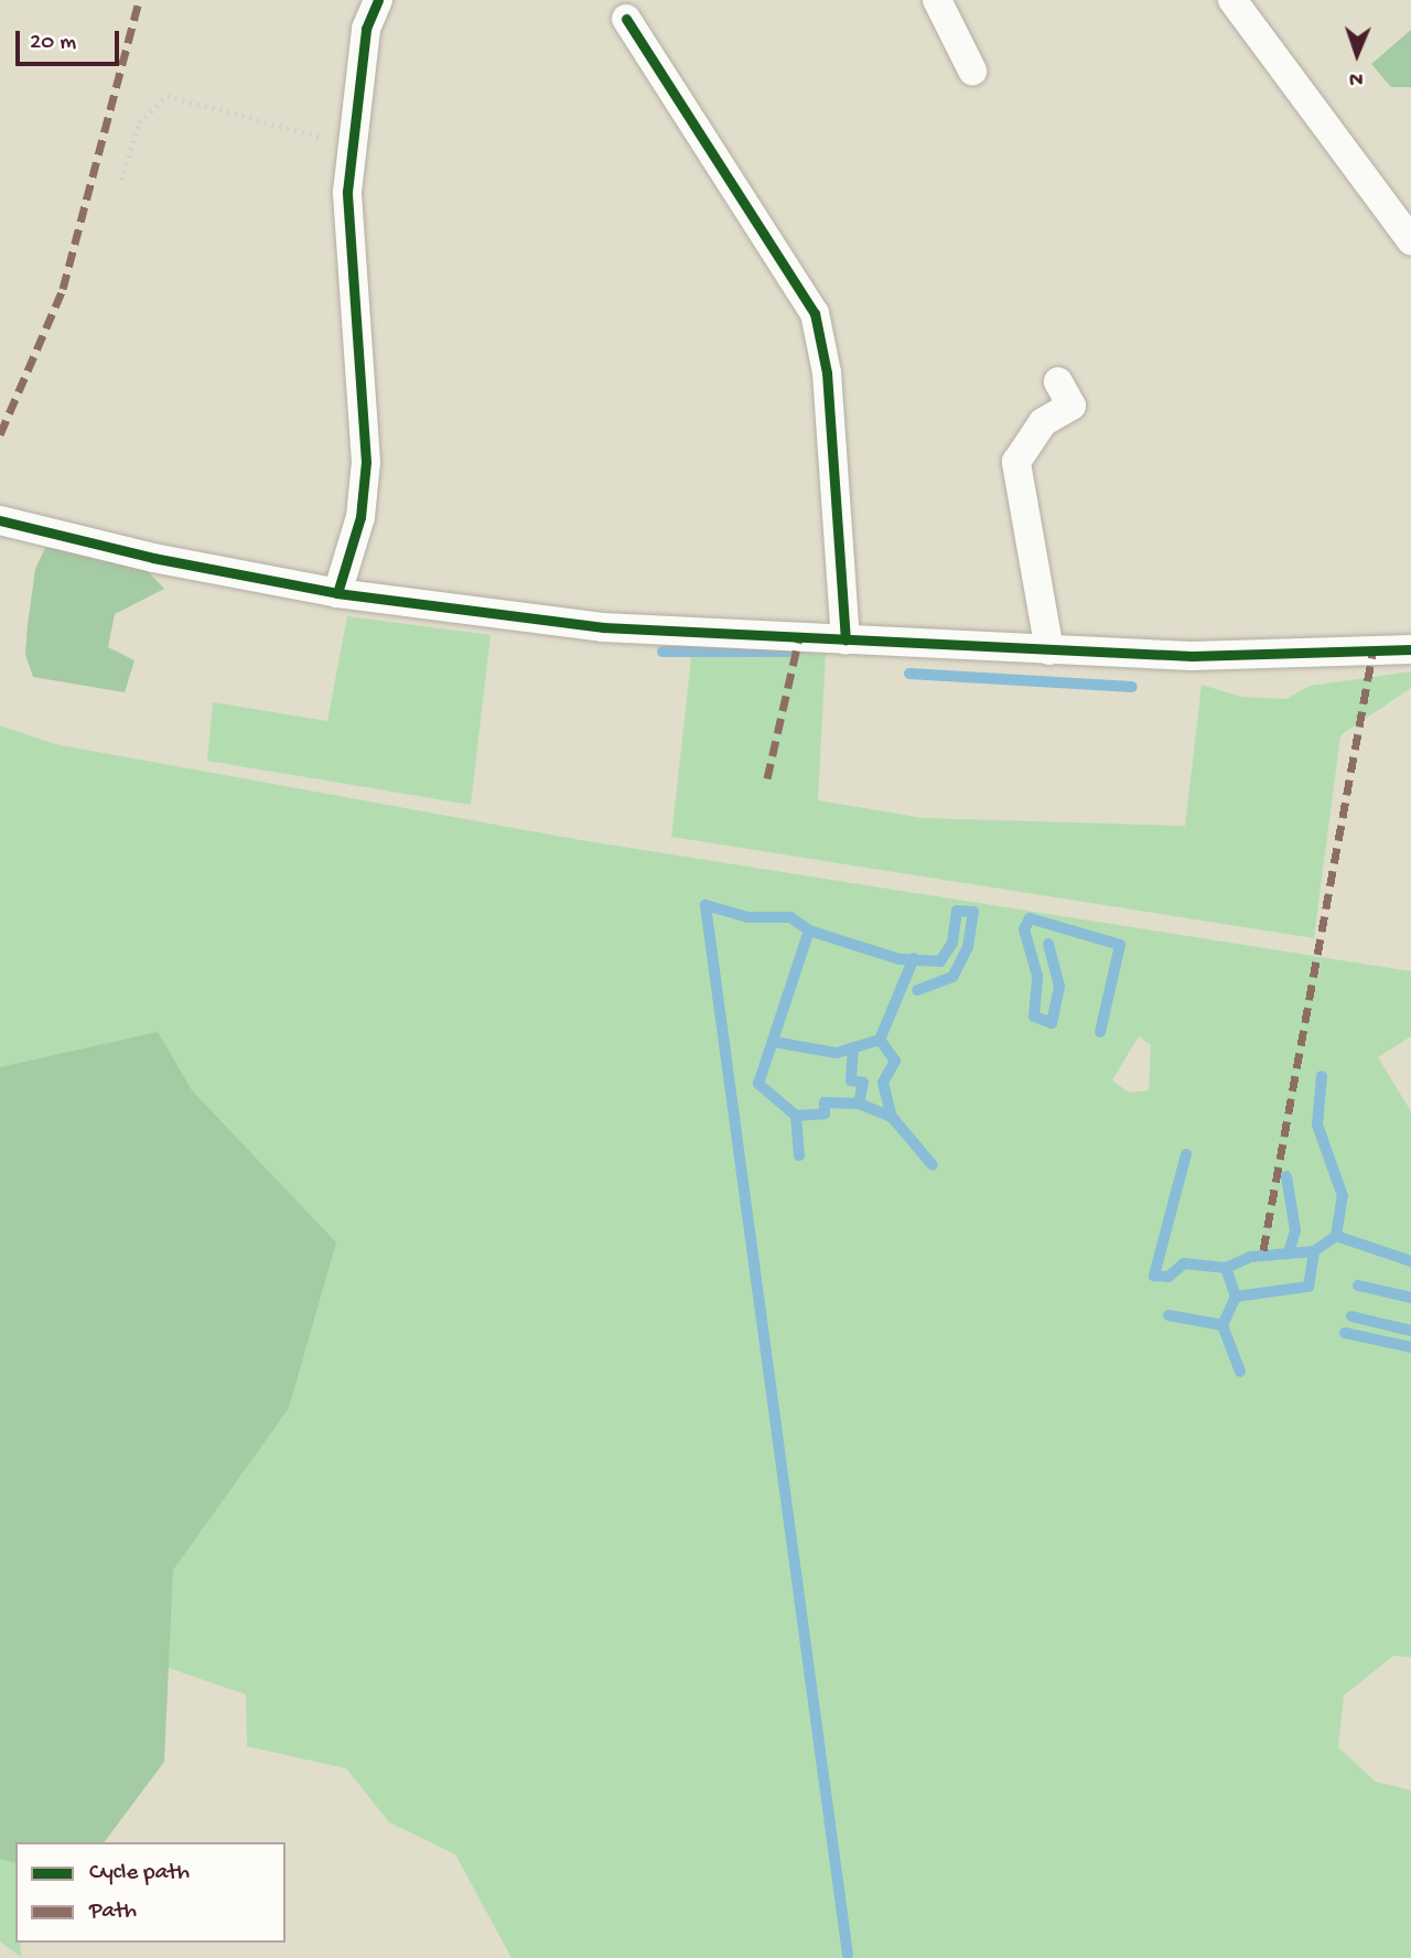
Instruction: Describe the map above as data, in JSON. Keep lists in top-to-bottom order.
{
  "legend": ["Cycle path", "Path"],
  "scale_bar": "20 m",
  "north": "bottom"
}
